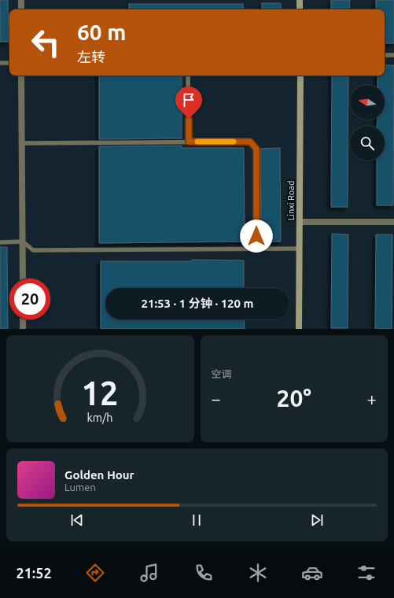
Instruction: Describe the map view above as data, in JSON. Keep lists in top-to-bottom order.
{
  "streets": {
    "main road": ["Linxi Road"]
  },
  "north": "left",
  "page": {
    "turn": ["60 m", "左转"],
    "limit": "20",
    "trip": "21:53 · 1 分钟 · 120 m",
    "tile": "空调",
    "heat": ["−", "20°", "+"],
    "song": ["Golden Hour", "Lumen"],
    "tabs": "21:52",
    "gauge": ["12", "km/h"]
  }
}
